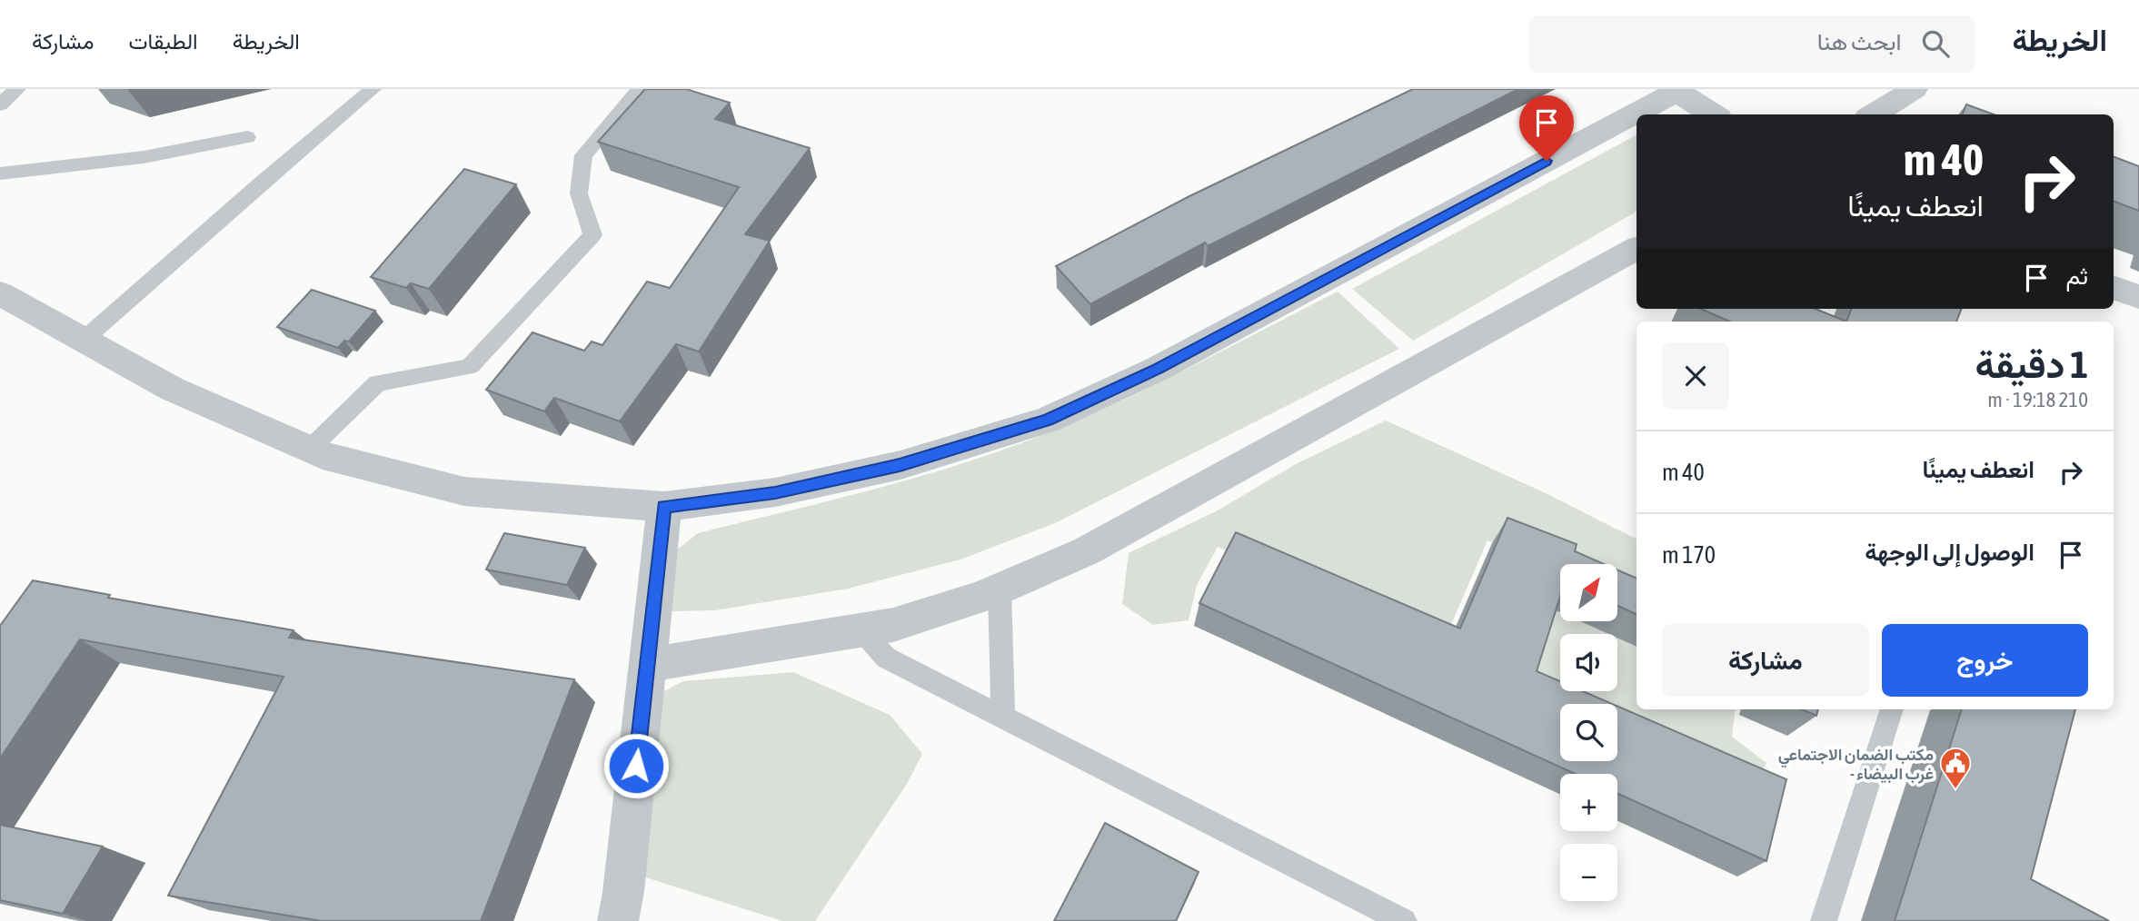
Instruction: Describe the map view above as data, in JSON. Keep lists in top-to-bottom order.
{
  "places": {
    "public building": ["مكتب الضمان الاجتماعي - غرب البيضاء"]
  },
  "north": "top right",
  "page": {
    "header": "الخريطة",
    "search": "ابحث هنا",
    "nav": ["الخريطة", "الطبقات", "مشاركة"],
    "turn": ["40 m", "انعطف يمينًا"],
    "then": "ثم",
    "heading": ["1 دقيقة", "210 m · 19:18"],
    "list": [
      {
        "name": "انعطف يمينًا",
        "value": "40 m"
      },
      {
        "name": "الوصول إلى الوجهة",
        "value": "170 m"
      }
    ],
    "map_buttons": ["+", "−"],
    "buttons": ["خروج", "مشاركة"]
  }
}
